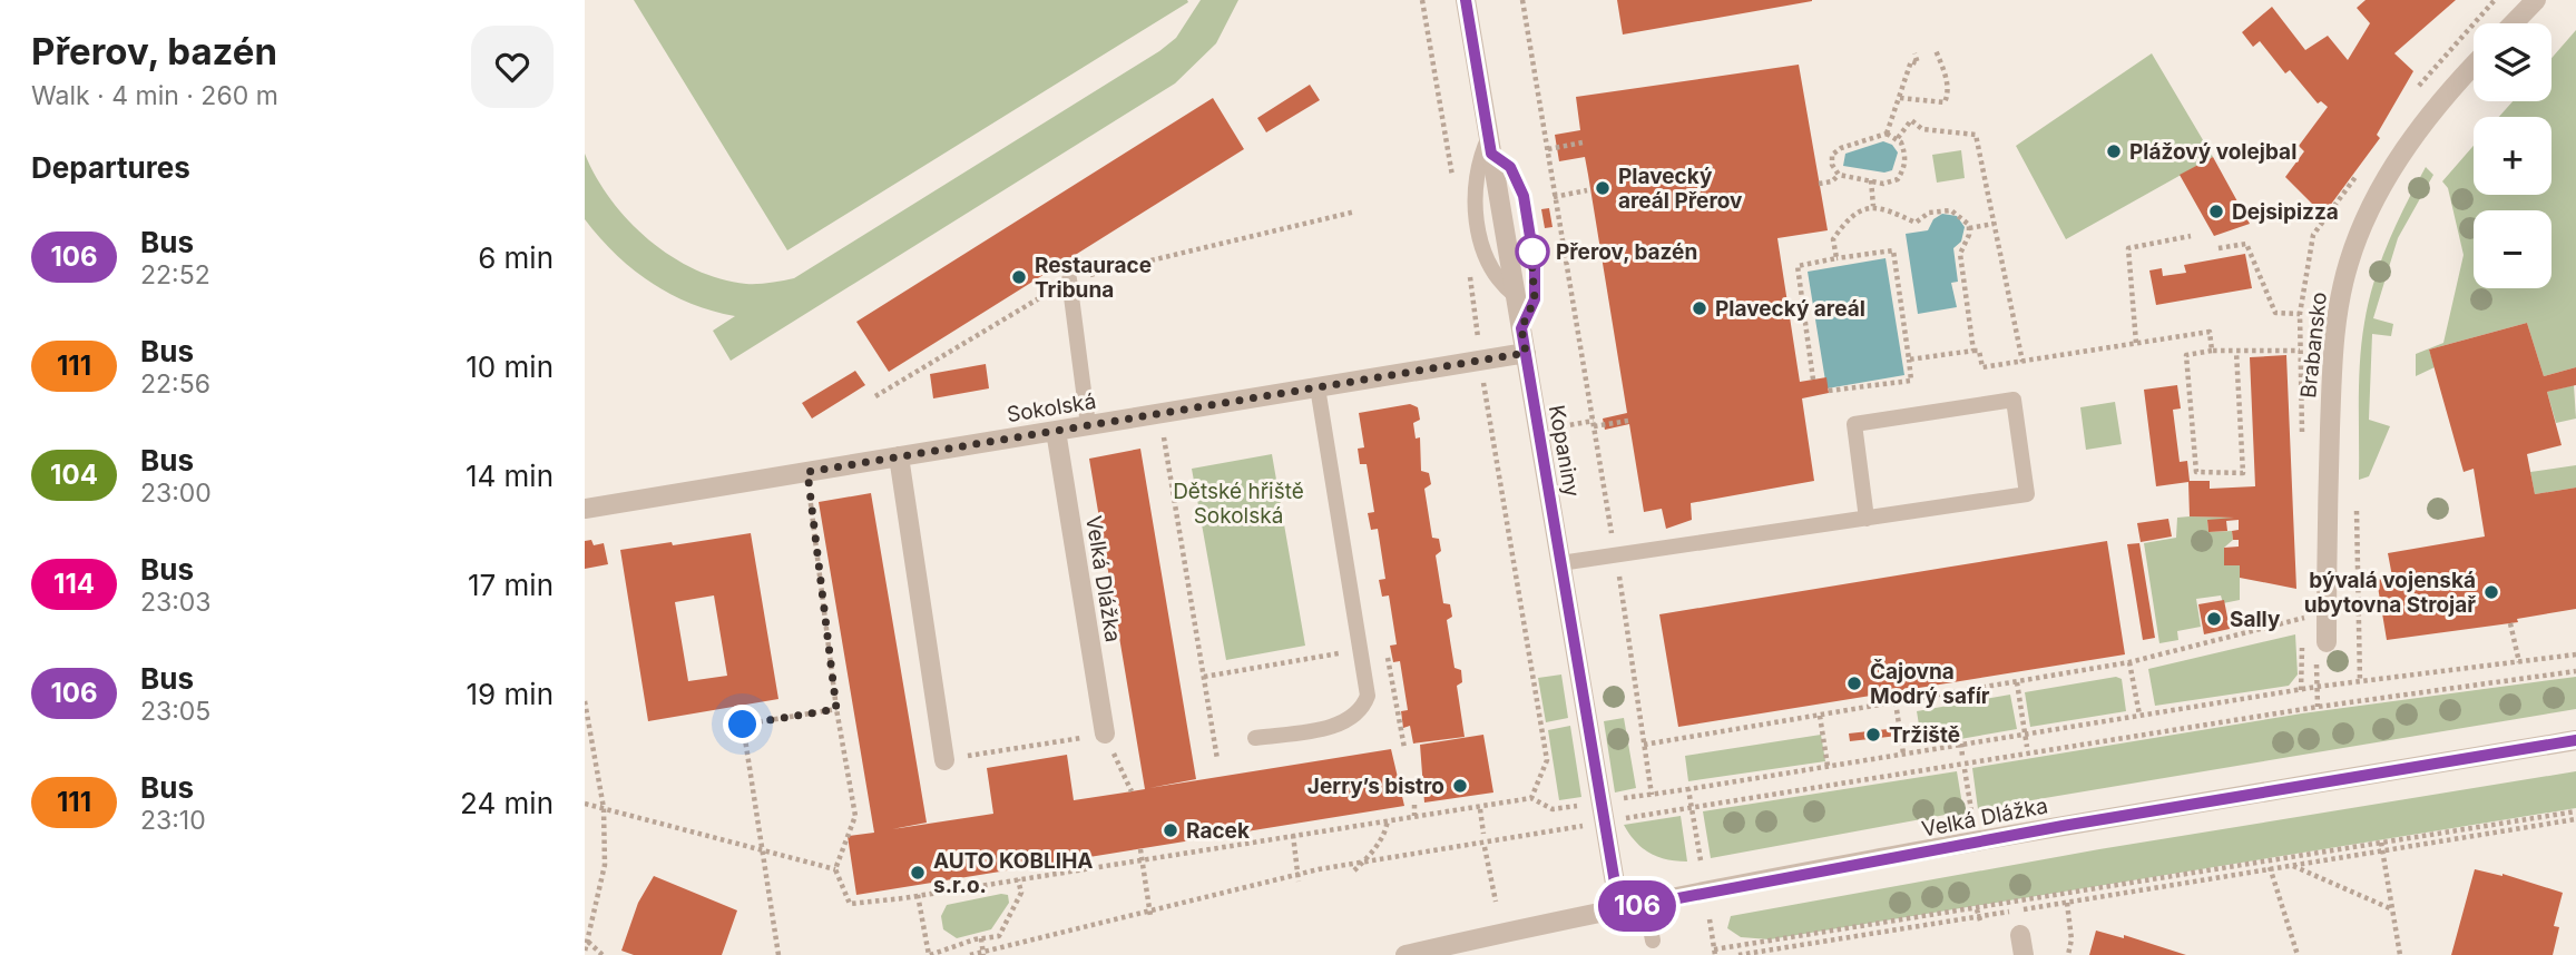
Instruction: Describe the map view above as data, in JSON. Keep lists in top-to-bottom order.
{
  "streets": {
    "street": [
      "Brabansko",
      "Sokolská",
      "Kopaniny",
      "Velká Dlážka"
    ]
  },
  "crossings": [
    ["Sokolská", "Kopaniny"],
    ["Sokolská", "Velká Dlážka"],
    ["Kopaniny", "Velká Dlážka"]
  ],
  "parks": ["Dětské hřiště Sokolská"],
  "places": [
    "Plážový volejbal",
    "Plavecký areál Přerov",
    "Dejsipizza",
    "Přerov, bazén",
    "Restaurace Tribuna",
    "Plavecký areál",
    "bývalá vojenská ubytovna Strojař",
    "Sally",
    "Čajovna Modrý safír",
    "Tržiště",
    "Jerry’s bistro",
    "Racek",
    "AUTO KOBLIHA s.r.o."
  ],
  "lines": ["bus line 106"],
  "page": {
    "heading": [
      ["Přerov, bazén", "Walk · 4 min · 260 m"],
      "Departures"
    ],
    "on_map": "106",
    "map_buttons": ["+", "−"],
    "list": [
      {
        "mark": "106",
        "name": "Bus",
        "note": "22:52",
        "value": "6 min"
      },
      {
        "mark": "111",
        "name": "Bus",
        "note": "22:56",
        "value": "10 min"
      },
      {
        "mark": "104",
        "name": "Bus",
        "note": "23:00",
        "value": "14 min"
      },
      {
        "mark": "114",
        "name": "Bus",
        "note": "23:03",
        "value": "17 min"
      },
      {
        "mark": "106",
        "name": "Bus",
        "note": "23:05",
        "value": "19 min"
      },
      {
        "mark": "111",
        "name": "Bus",
        "note": "23:10",
        "value": "24 min"
      }
    ]
  }
}
